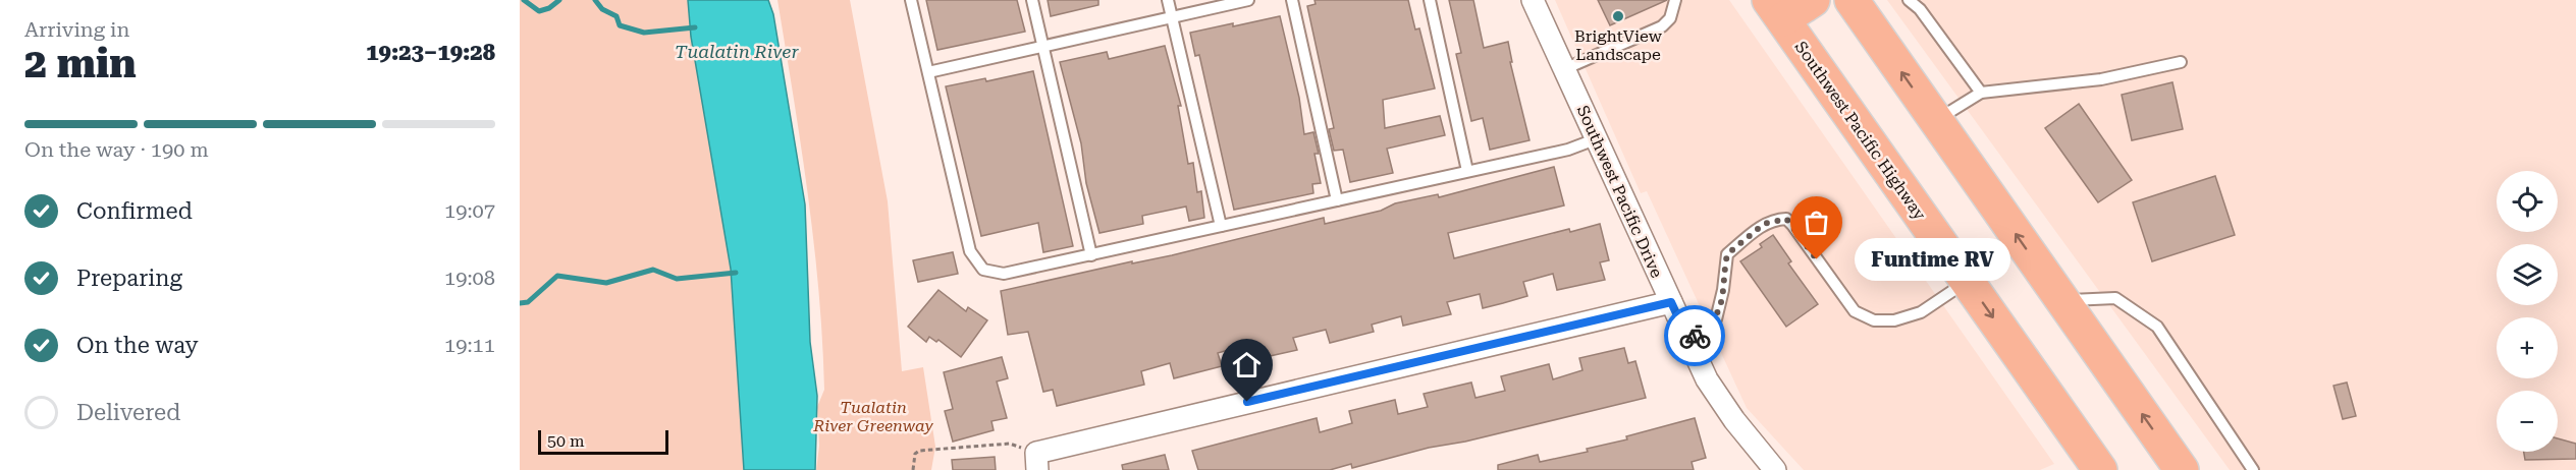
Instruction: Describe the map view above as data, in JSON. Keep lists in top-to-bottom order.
{
  "streets": {
    "highway": ["Southwest Pacific Highway"],
    "street": ["Southwest Pacific Drive"]
  },
  "water": ["Tualatin River"],
  "parks": ["Tualatin River Greenway"],
  "places": ["BrightView Landscape", "Funtime RV"],
  "scale_bar": "50 m",
  "page": {
    "heading": ["2 min", "Arriving in", "19:23–19:28"],
    "bar": "On the way · 190 m",
    "map_buttons": ["+", "−"],
    "list": [
      ["Confirmed", "19:07"],
      ["Preparing", "19:08"],
      ["On the way", "19:11"],
      "Delivered"
    ],
    "bubble": "Funtime RV",
    "scale": "50 m"
  }
}
